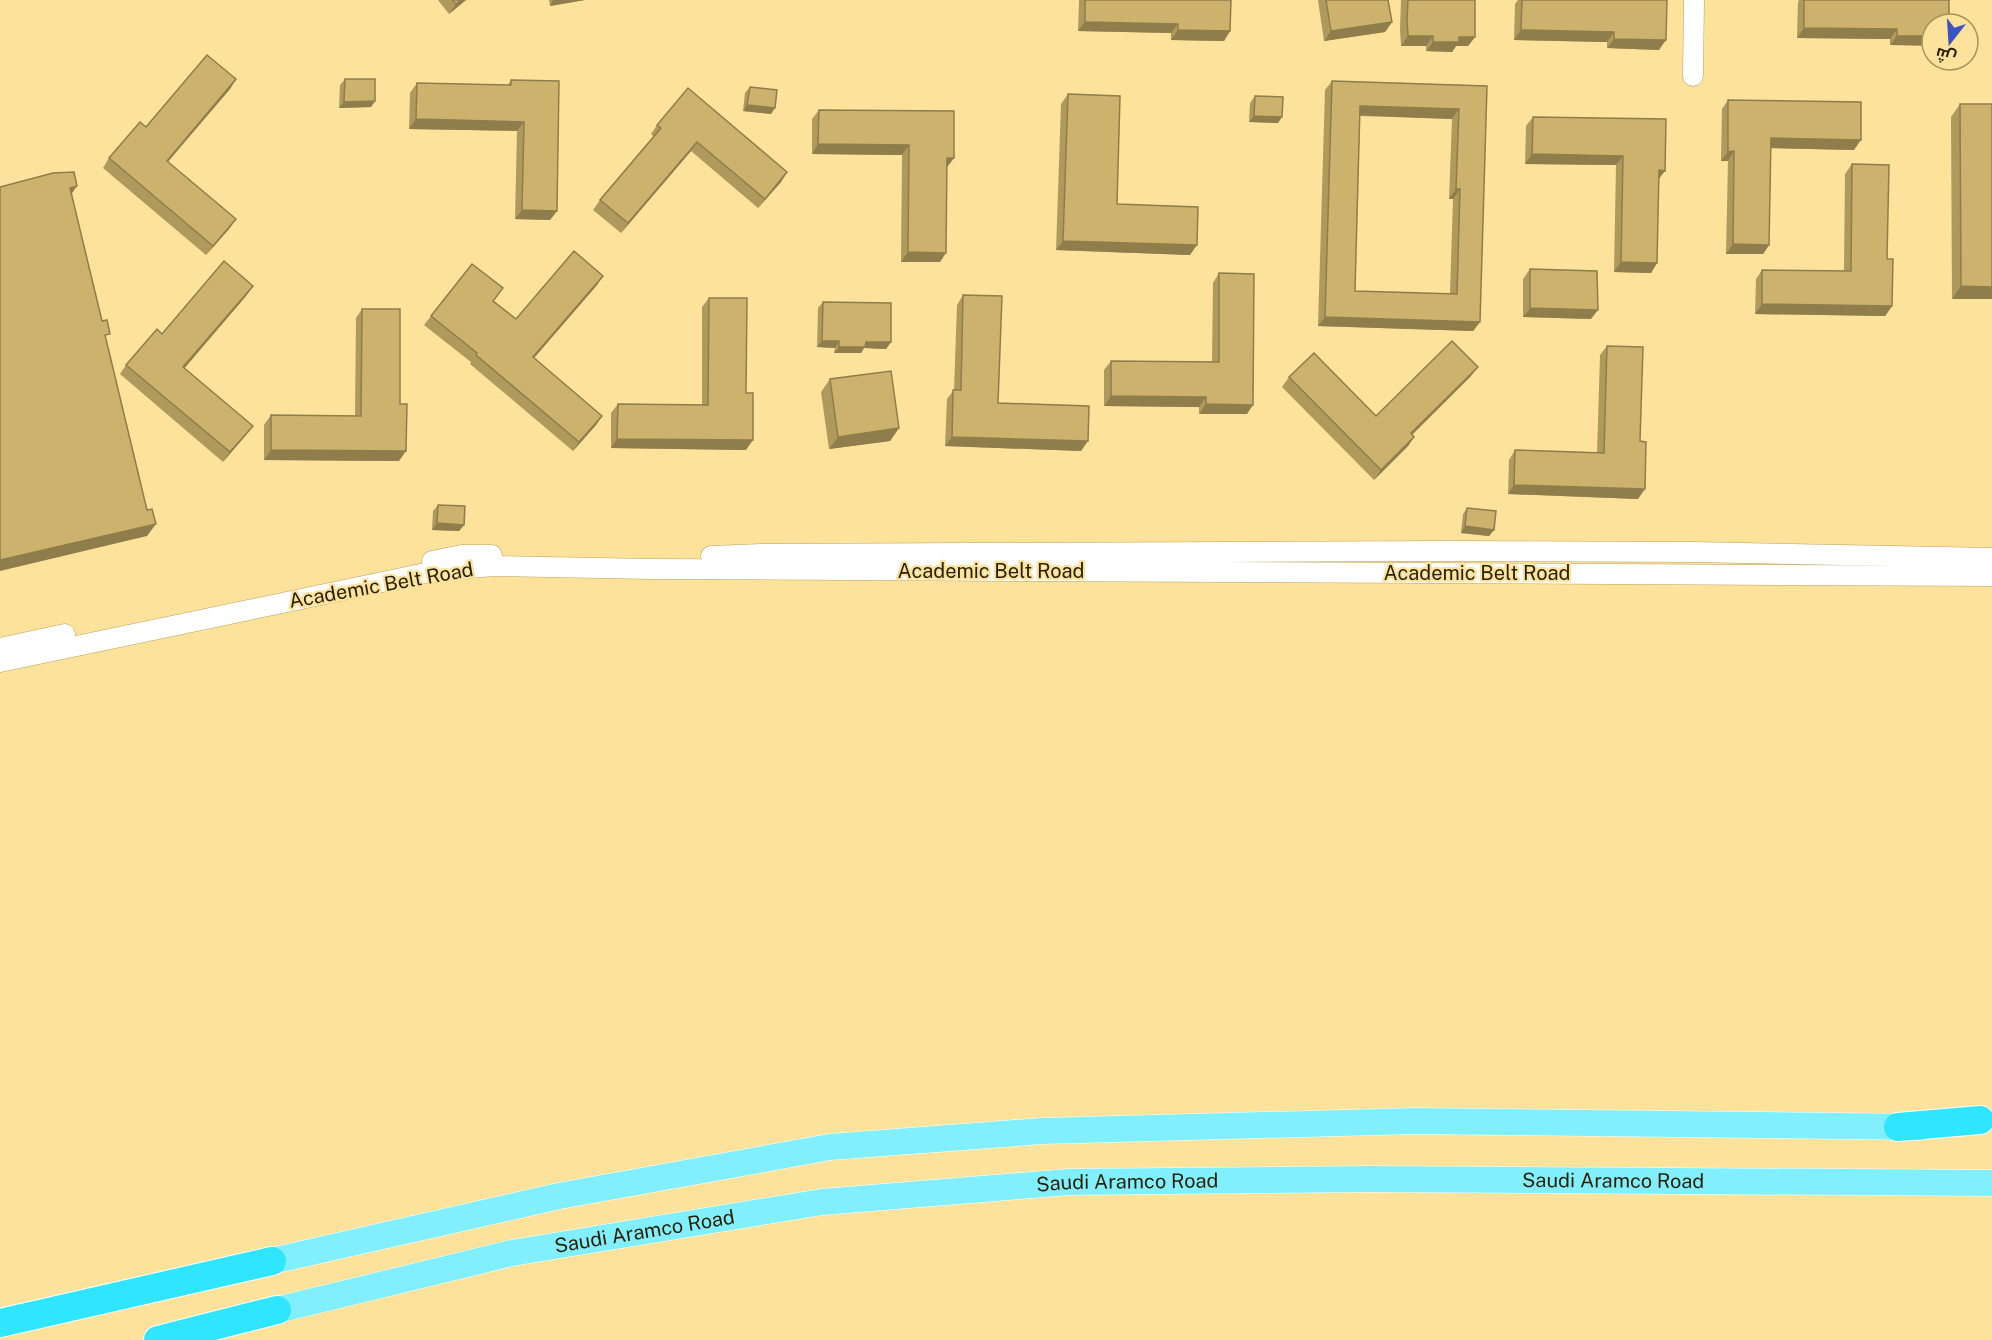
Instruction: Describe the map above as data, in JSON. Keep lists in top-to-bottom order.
{
  "streets": {
    "main road": ["Saudi Aramco Road"],
    "street": ["Academic Belt Road"]
  },
  "north": "bottom"
}
